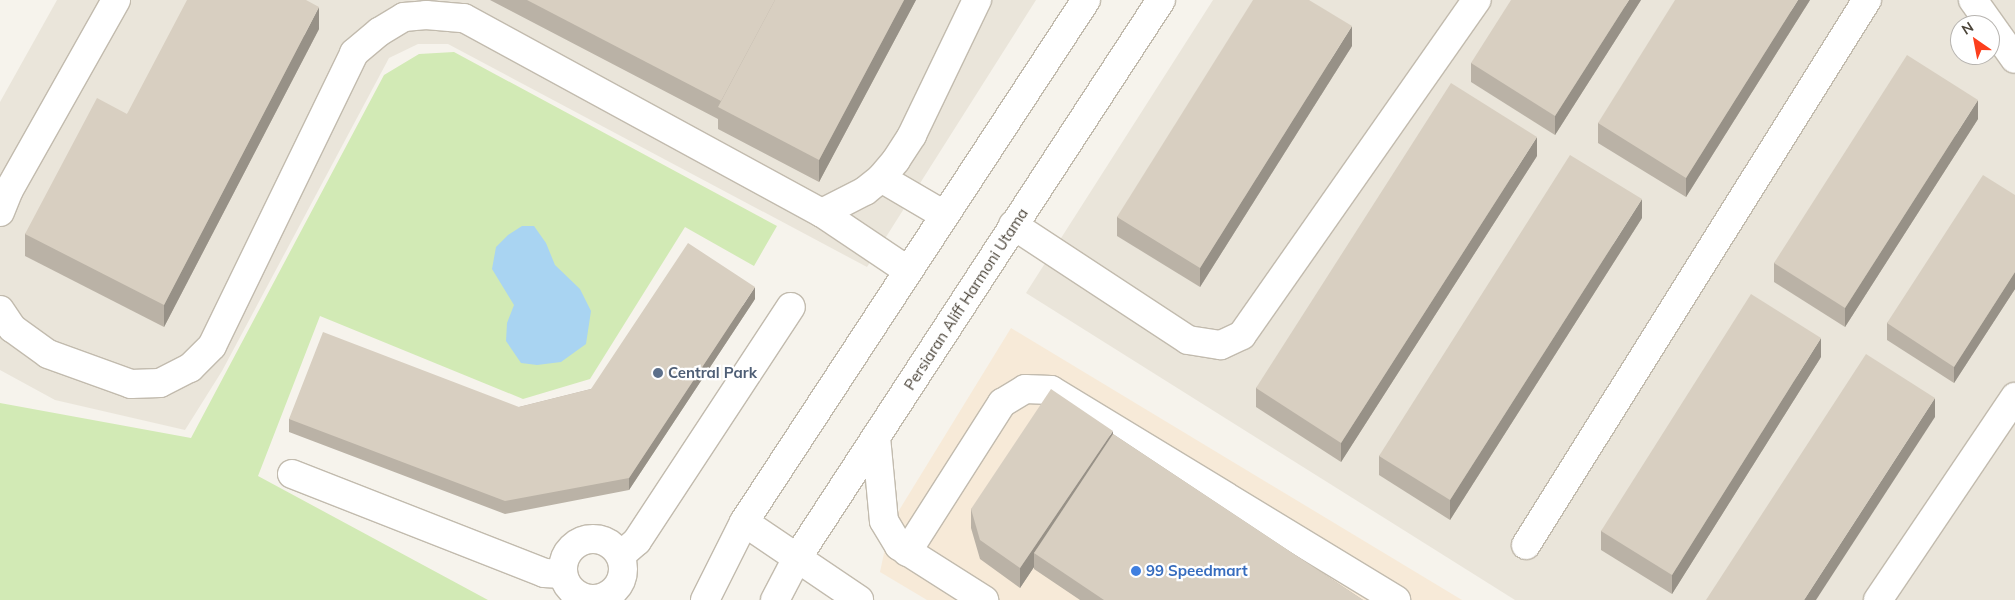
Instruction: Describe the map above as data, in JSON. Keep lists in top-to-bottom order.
{
  "streets": {
    "street": ["Persiaran Aliff Harmoni Utama"]
  },
  "places": ["Central Park", "99 Speedmart"],
  "north": "top left"
}
